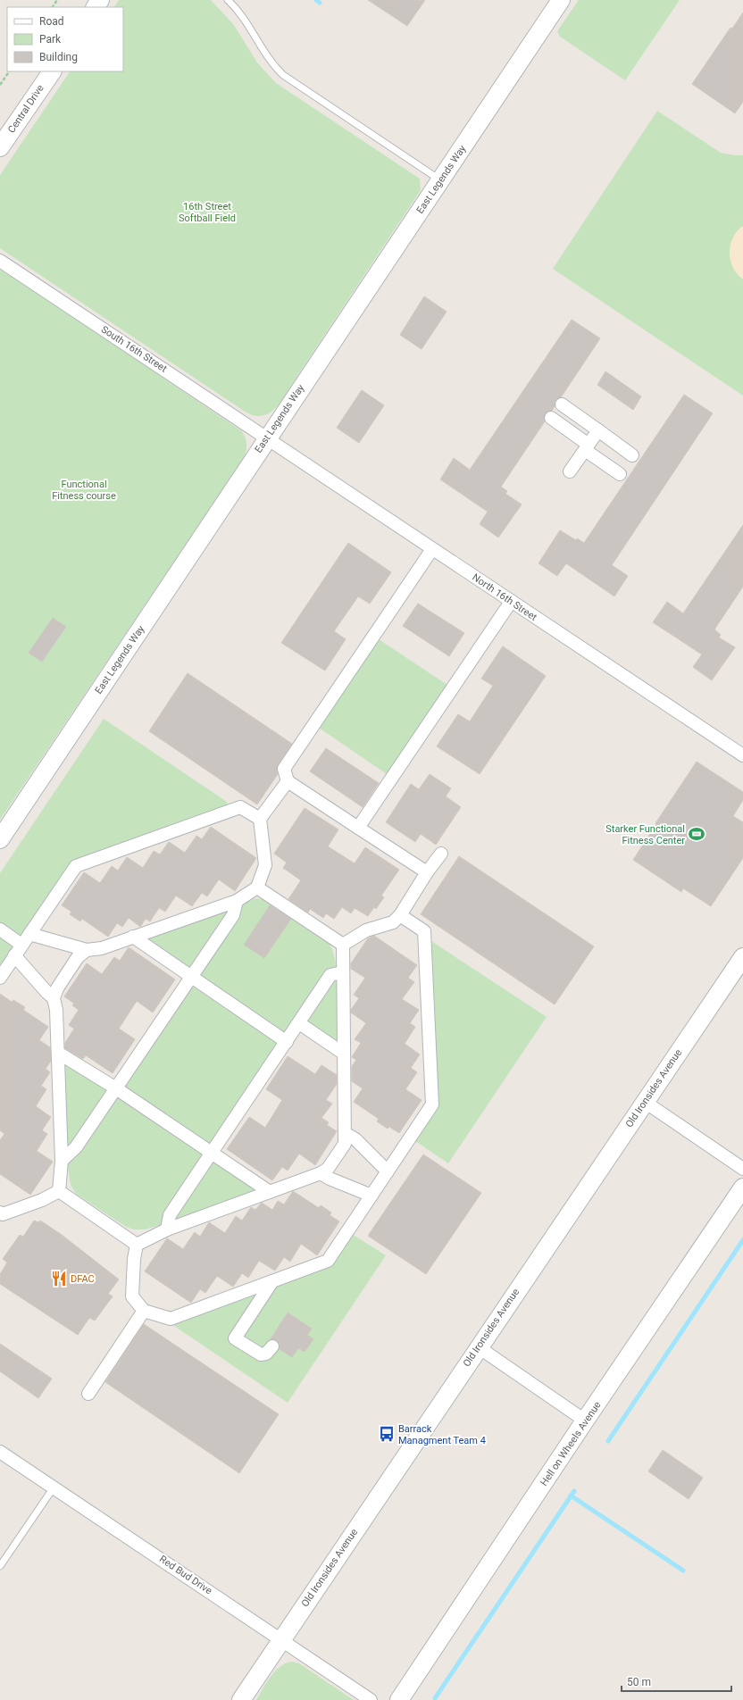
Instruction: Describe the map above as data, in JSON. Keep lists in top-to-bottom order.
{
  "streets": {
    "street": [
      "Central Drive",
      "East Legends Way",
      "South 16th Street",
      "North 16th Street",
      "Old Ironsides Avenue",
      "Hell on Wheels Avenue",
      "Red Bud Drive"
    ]
  },
  "crossings": [
    ["East Legends Way", "South 16th Street"],
    ["East Legends Way", "North 16th Street"],
    ["South 16th Street", "North 16th Street"],
    ["Old Ironsides Avenue", "Red Bud Drive"]
  ],
  "parks": ["16th Street Softball Field", "Functional Fitness course"],
  "places": {
    "sports": ["Starker Functional Fitness Center"],
    "restaurant": ["DFAC"],
    "bus stop": ["Barrack Managment Team 4"]
  },
  "legend": ["Road", "Park", "Building"],
  "scale_bar": "50 m"
}
